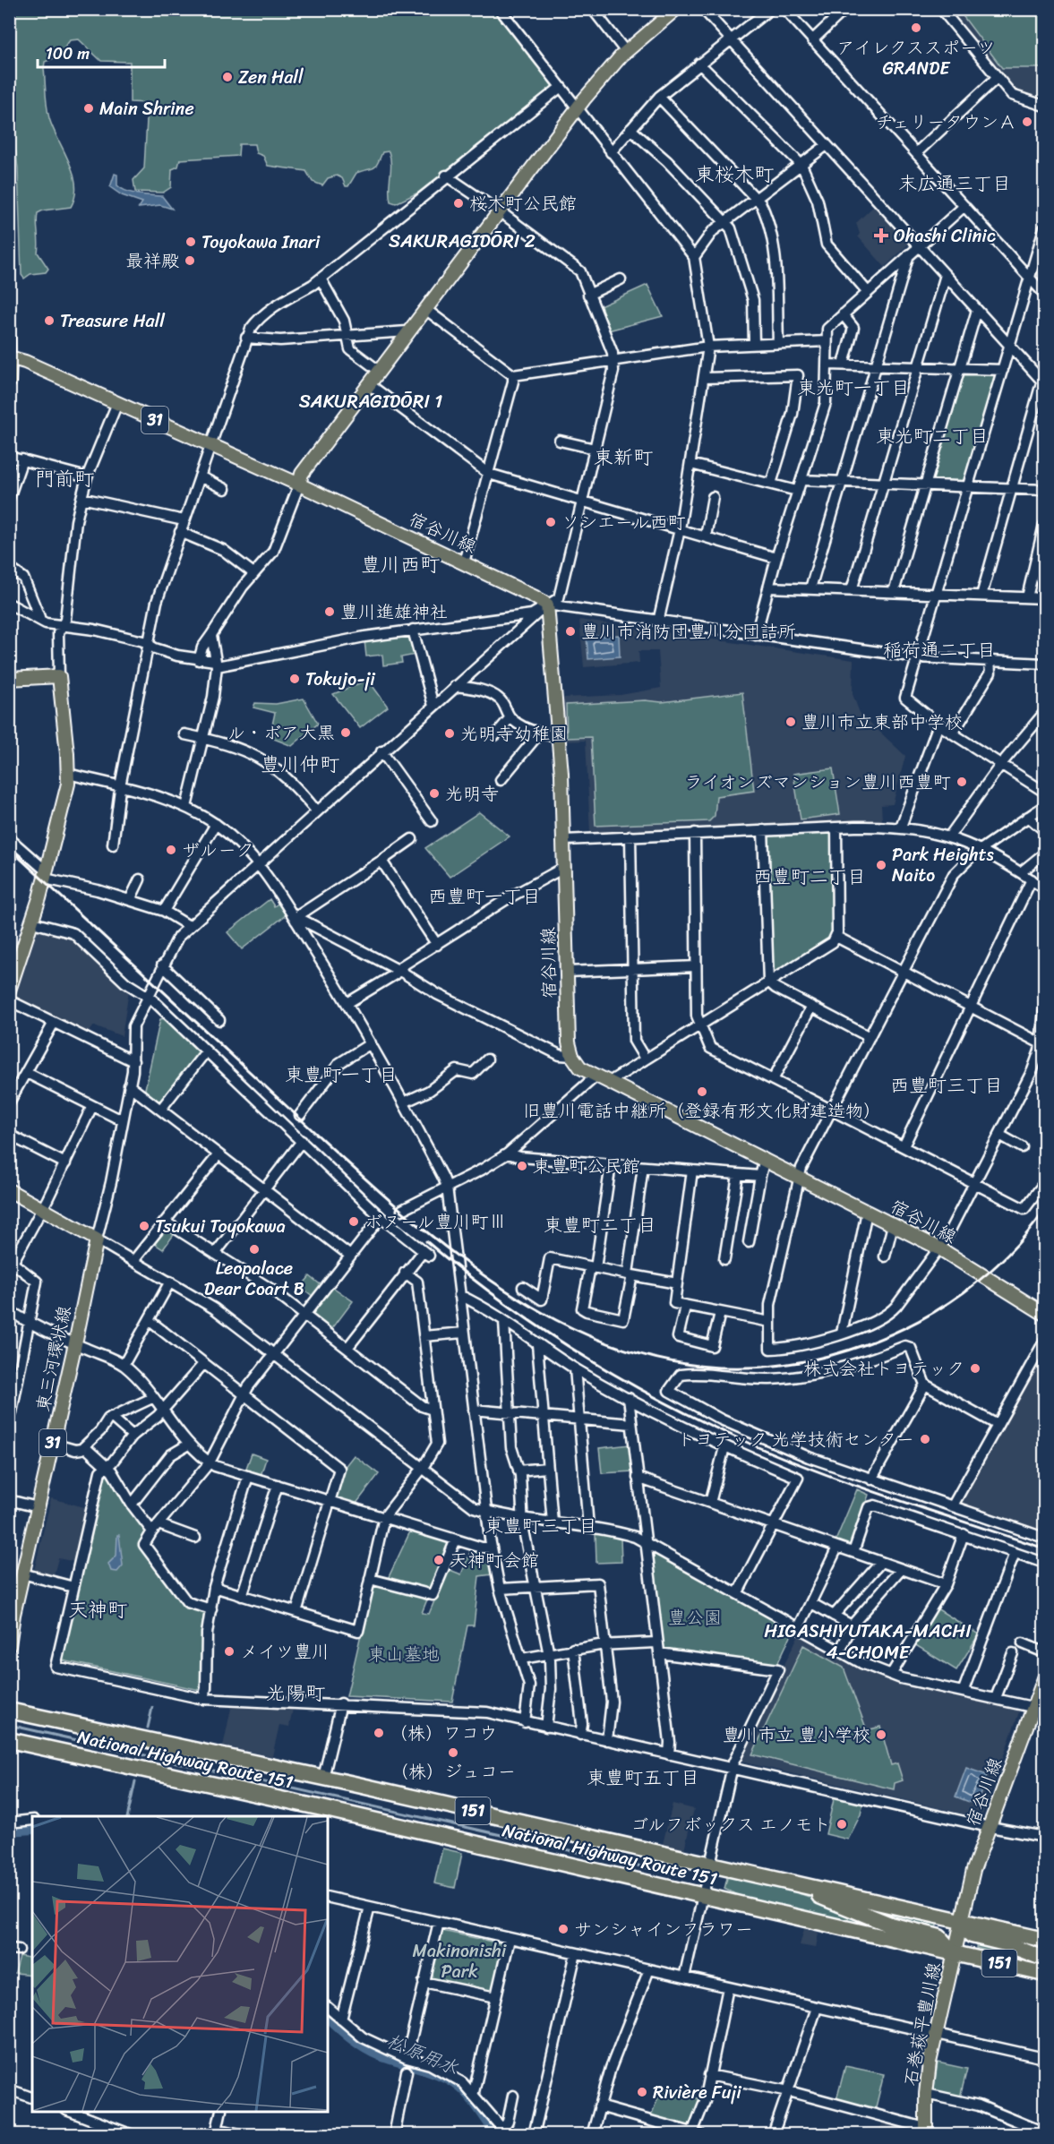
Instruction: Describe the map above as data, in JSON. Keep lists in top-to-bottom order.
{
  "streets": {
    "highway": ["National Highway Route 151", "151"],
    "main road": [
      "31",
      "宿谷川線",
      "東三河環状線",
      "石巻萩平豊川線"
    ]
  },
  "crossings": [
    ["31", "宿谷川線"],
    ["宿谷川線", "National Highway Route 151"],
    ["宿谷川線", "石巻萩平豊川線"],
    ["National Highway Route 151", "石巻萩平豊川線"]
  ],
  "districts": [
    "東桜木町",
    "末広通三丁目",
    "SAKURAGIDŌRI 2",
    "東光町一丁目",
    "SAKURAGIDŌRI 1",
    "東光町二丁目",
    "東新町",
    "門前町",
    "豊川西町",
    "稲荷通二丁目",
    "豊川仲町",
    "西豊町二丁目",
    "西豊町一丁目",
    "東豊町一丁目",
    "西豊町三丁目",
    "東豊町二丁目",
    "東豊町三丁目",
    "天神町",
    "HIGASHIYUTAKA-MACHI 4-CHOME",
    "光陽町",
    "東豊町五丁目"
  ],
  "water": ["松原用水"],
  "parks": ["豊公園", "東山墓地", "Makinonishi Park"],
  "places": {
    "other": [
      "アイレクススポーツ GRANDE",
      "Zen Hall",
      "Main Shrine",
      "チェリータウンＡ",
      "桜木町公民館",
      "Toyokawa Inari",
      "最祥殿",
      "Treasure Hall",
      "ソシエール西町",
      "豊川進雄神社",
      "豊川市消防団豊川分団詰所",
      "Tokujo-ji",
      "豊川市立東部中学校",
      "ル・ボア大黒",
      "光明寺幼稚園",
      "ライオンズマンション豊川西豊町",
      "光明寺",
      "ザルーク",
      "Park Heights Naito",
      "旧豊川電話中継所（登録有形文化財建造物）",
      "東豊町公民館",
      "ボヌール豊川町Ⅲ",
      "Tsukui Toyokawa",
      "Leopalace Dear Coart B",
      "株式会社トヨテック",
      "トヨテック 光学技術センター",
      "天神町会館",
      "メイツ豊川",
      "（株）ワコウ",
      "豊川市立 豊小学校",
      "（株）ジュコー",
      "ゴルフボックス エノモト",
      "サンシャインフラワー",
      "Rivière Fuji"
    ],
    "health": ["Ohashi Clinic"]
  },
  "scale_bar": "100 m"
}
